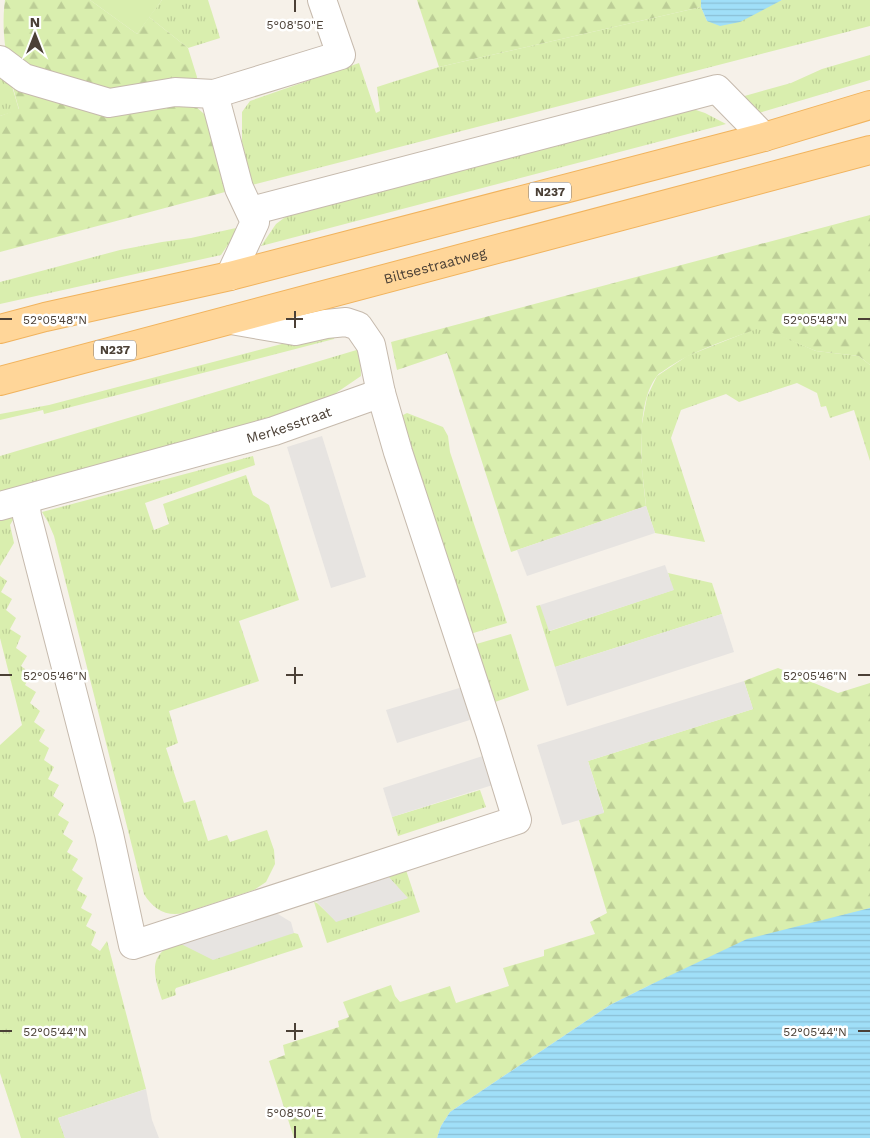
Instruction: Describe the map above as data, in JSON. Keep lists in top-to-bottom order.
{
  "streets": {
    "main road": ["N237", "Biltsestraatweg"],
    "street": ["Merkesstraat"]
  },
  "north": "top",
  "coordinates": [
    "5°08'50\"E",
    "52°05'48\"N",
    "52°05'46\"N",
    "52°05'44\"N"
  ]
}
